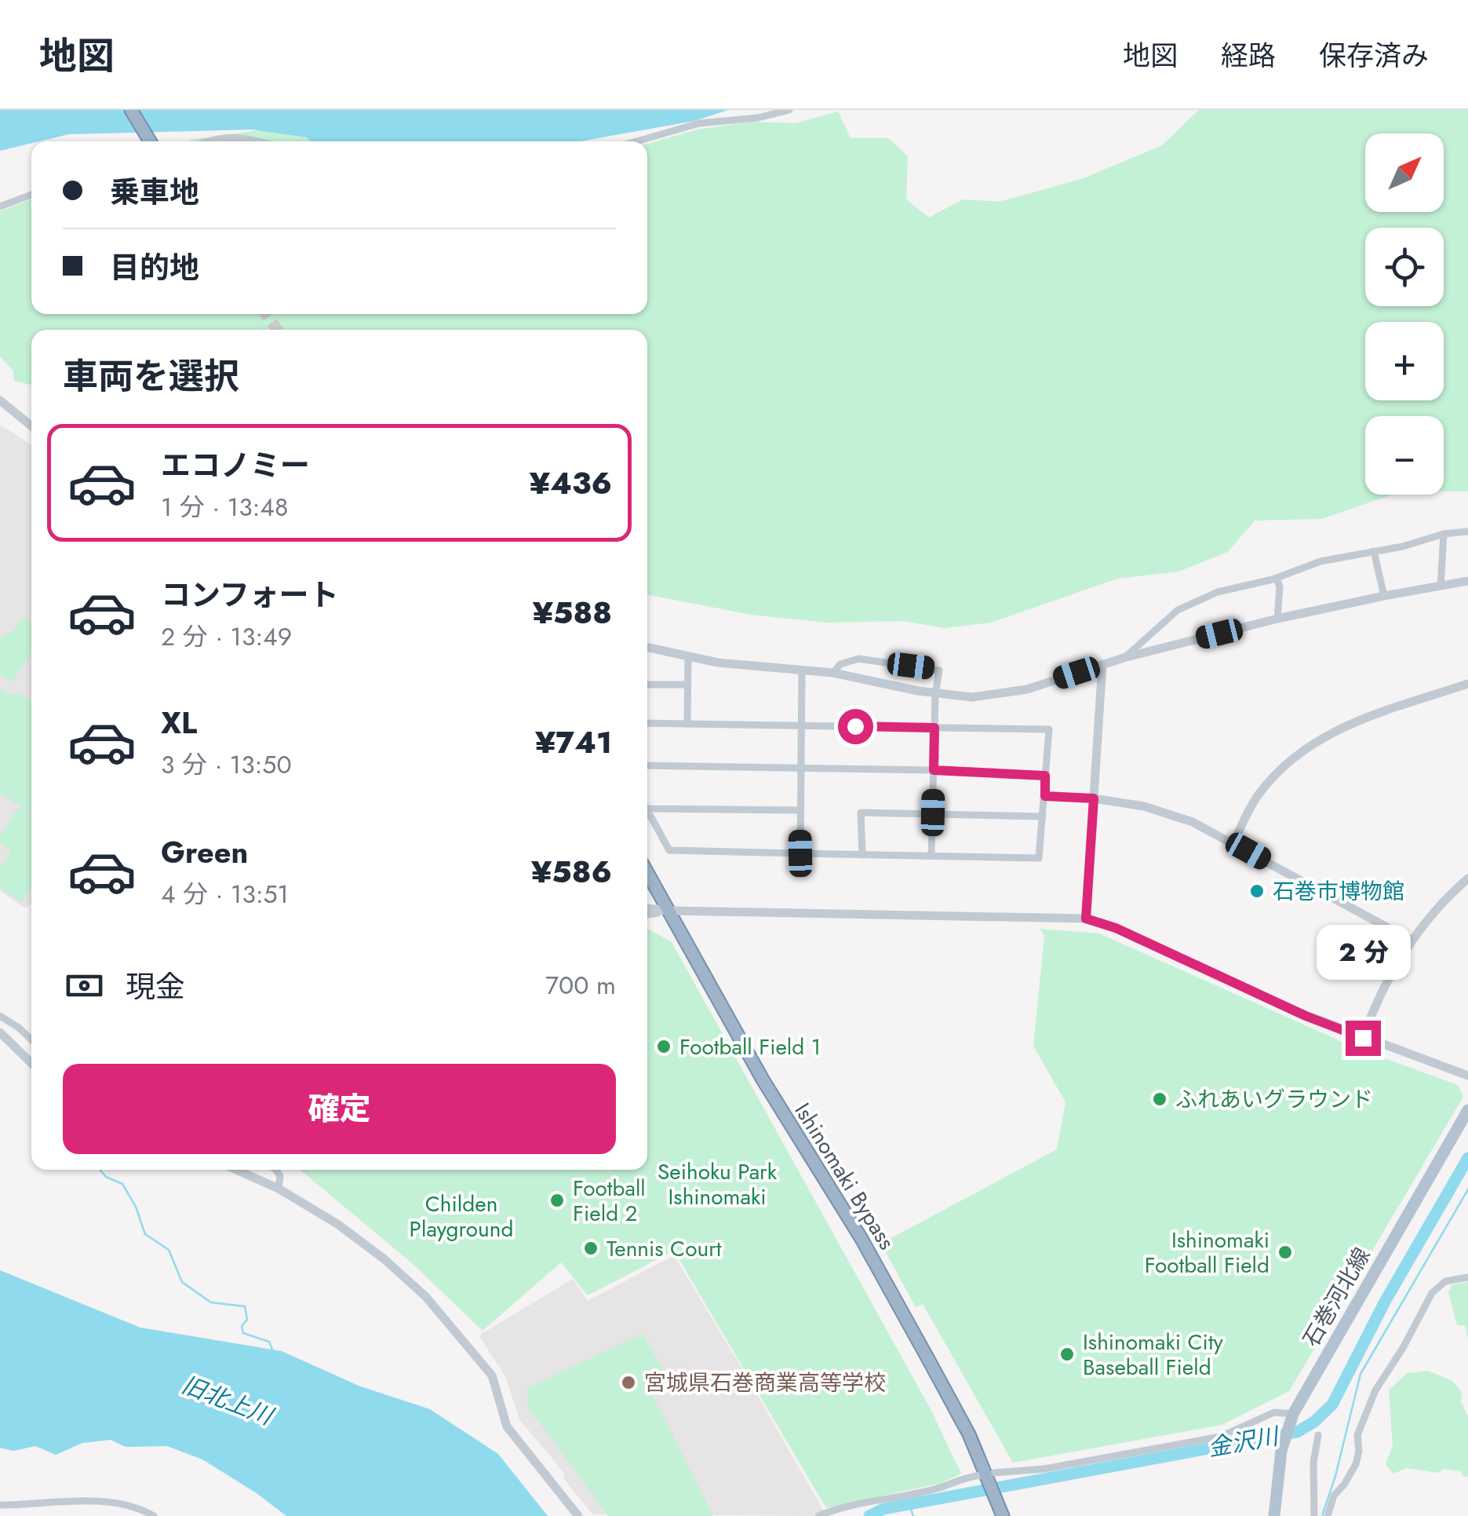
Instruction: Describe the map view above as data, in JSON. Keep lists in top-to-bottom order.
{
  "streets": {
    "highway": ["Ishinomaki Bypass"],
    "main road": ["石巻河北線"]
  },
  "water": ["旧北上川", "金沢川"],
  "parks": ["Seihoku Park Ishinomaki", "Childen Playground"],
  "places": [
    "石巻市博物館",
    "Football Field 1",
    "ふれあいグラウンド",
    "Football Field 2",
    "Tennis Court",
    "Ishinomaki Football Field",
    "Ishinomaki City Baseball Field",
    "宮城県石巻商業高等学校"
  ],
  "north": "top right",
  "page": {
    "header": "地図",
    "nav": ["地図", "経路", "保存済み"],
    "map_buttons": ["+", "−"],
    "banner": ["乗車地", "目的地"],
    "heading": "車両を選択",
    "list": [
      {
        "name": "エコノミー",
        "note": "1 分 · 13:48",
        "value": "¥436"
      },
      {
        "name": "コンフォート",
        "note": "2 分 · 13:49",
        "value": "¥588"
      },
      {
        "name": "XL",
        "note": "3 分 · 13:50",
        "value": "¥741"
      },
      {
        "name": "Green",
        "note": "4 分 · 13:51",
        "value": "¥586"
      }
    ],
    "bubble": "2 分",
    "pay": ["現金", "700 m"],
    "buttons": "確定"
  }
}
